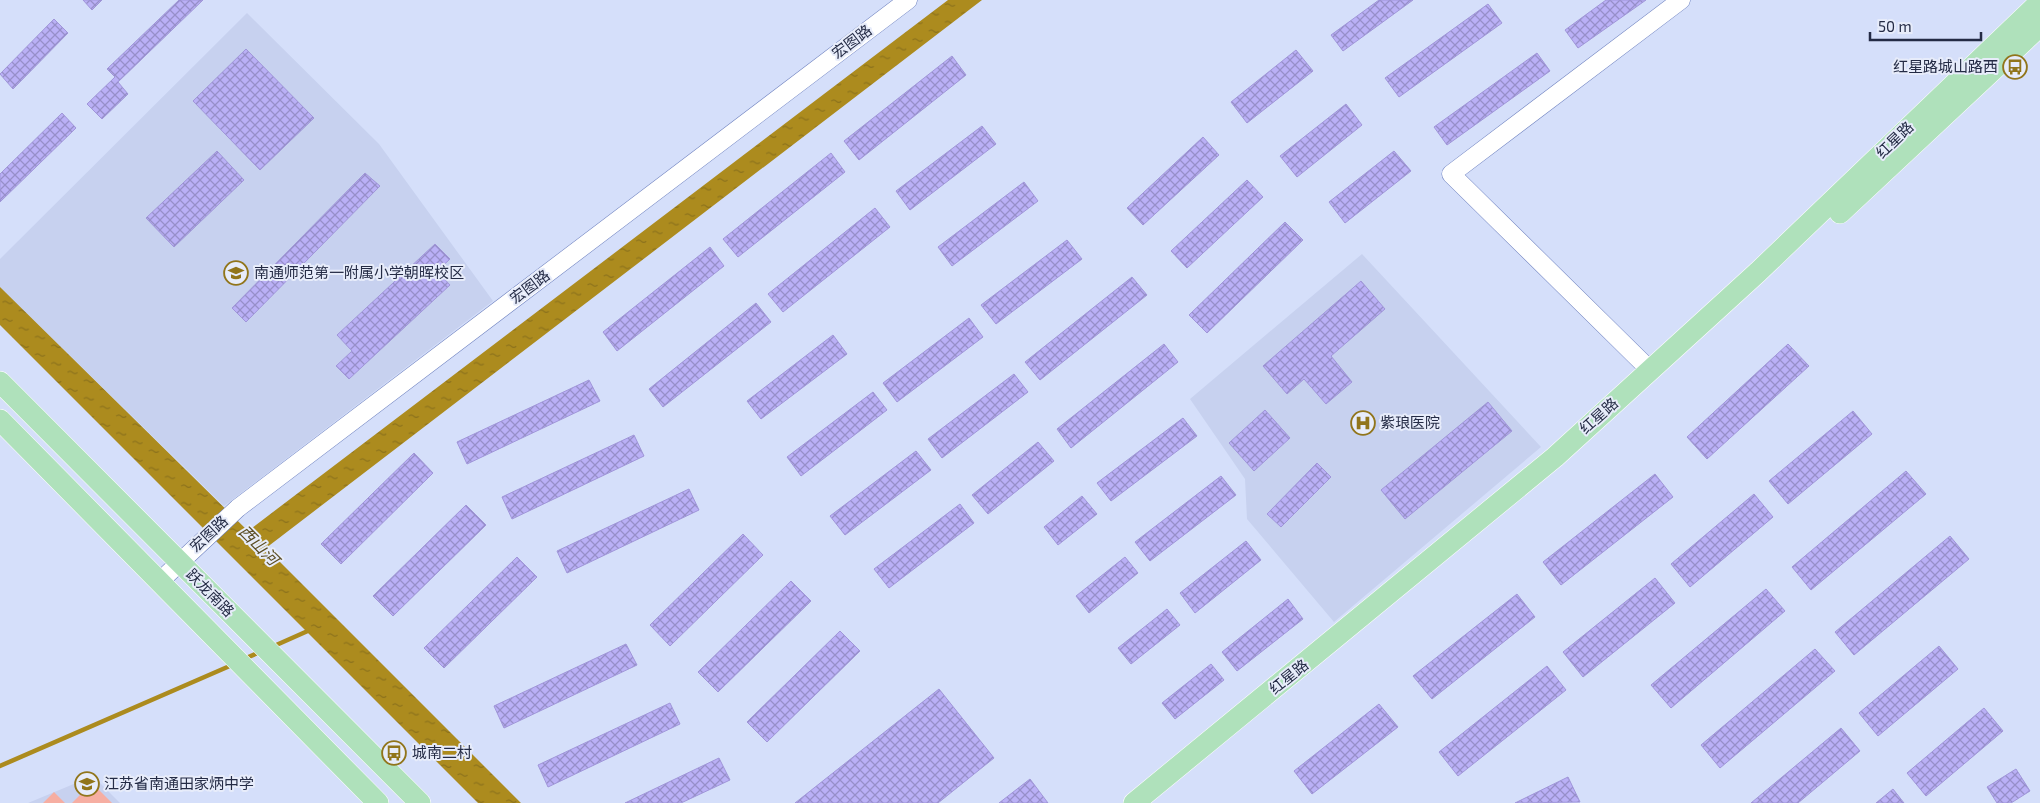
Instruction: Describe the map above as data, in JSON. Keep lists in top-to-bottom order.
{
  "streets": {
    "main road": ["红星路", "跃龙南路"],
    "street": ["宏图路"]
  },
  "crossings": [
    ["宏图路", "跃龙南路"]
  ],
  "water": ["西山河"],
  "places": {
    "bus stop": ["红星路城山路西", "城南二村"],
    "school or university": ["南通师范第一附属小学朝晖校区", "江苏省南通田家炳中学"],
    "hospital": ["紫琅医院"]
  },
  "scale_bar": "50 m"
}
